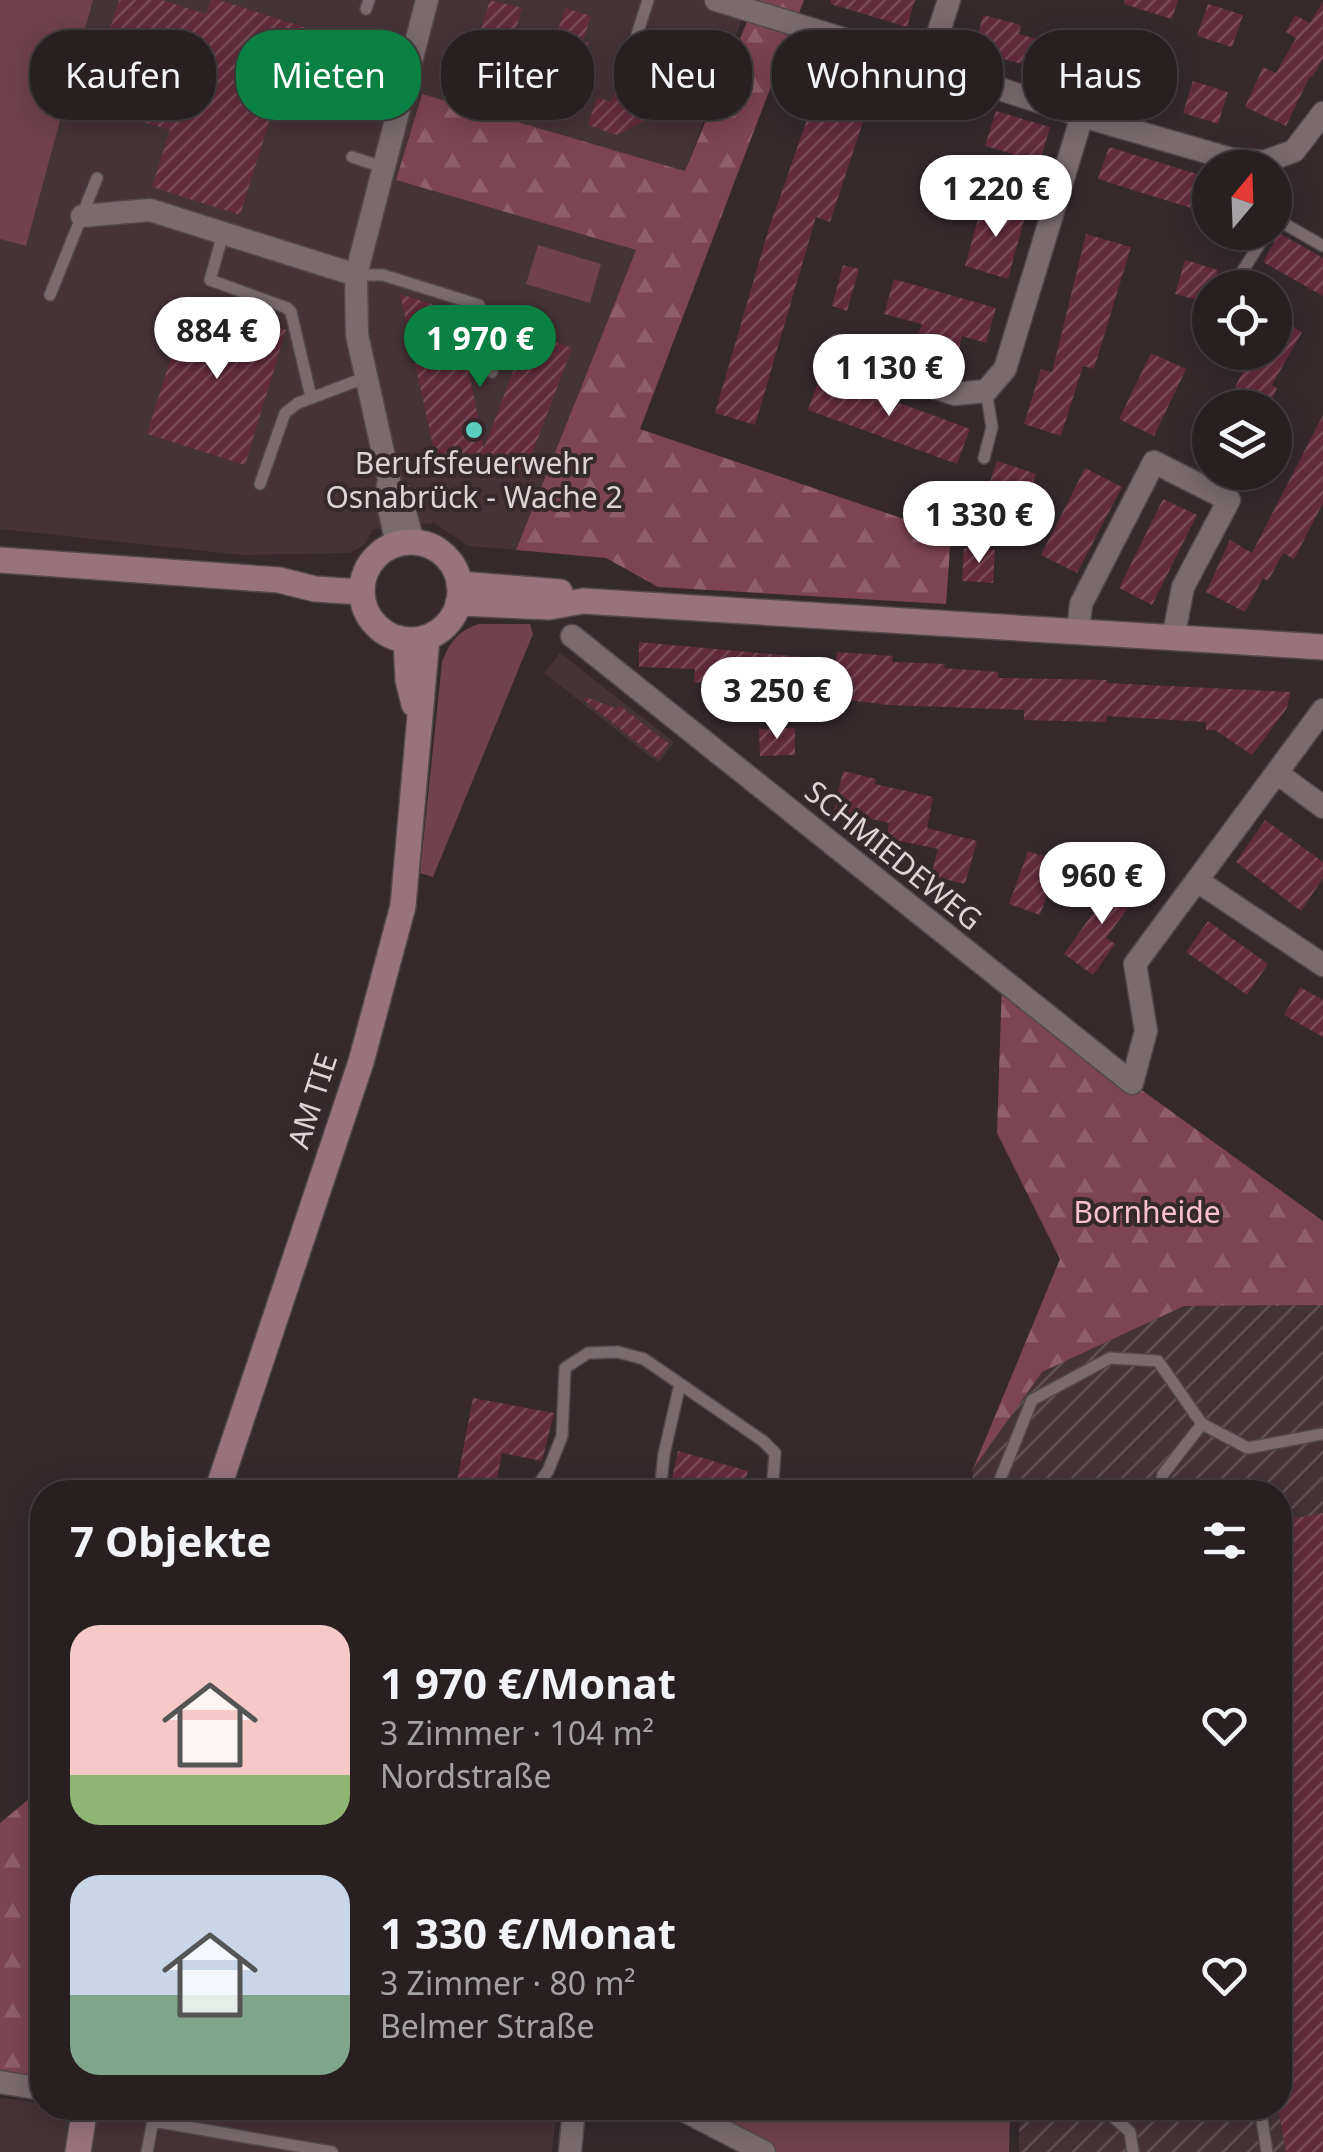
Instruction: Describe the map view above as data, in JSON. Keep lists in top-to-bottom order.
{
  "streets": {
    "street": ["SCHMIEDEWEG", "AM TIE"]
  },
  "parks": ["Bornheide"],
  "places": ["Berufsfeuerwehr Osnabrück - Wache 2"],
  "north": "top",
  "page": {
    "chip": [
      "Kaufen",
      "Mieten",
      "Filter",
      "Neu",
      "Wohnung",
      "Haus"
    ],
    "price": [
      "1 220 €",
      "884 €",
      "1 970 €",
      "1 130 €",
      "1 330 €",
      "3 250 €",
      "960 €"
    ],
    "heading": "7 Objekte",
    "list": [
      {
        "name": "1 970 €/Monat",
        "note": "3 Zimmer · 104 m² · Nordstraße"
      },
      {
        "name": "1 330 €/Monat",
        "note": "3 Zimmer · 80 m² · Belmer Straße"
      }
    ]
  }
}
